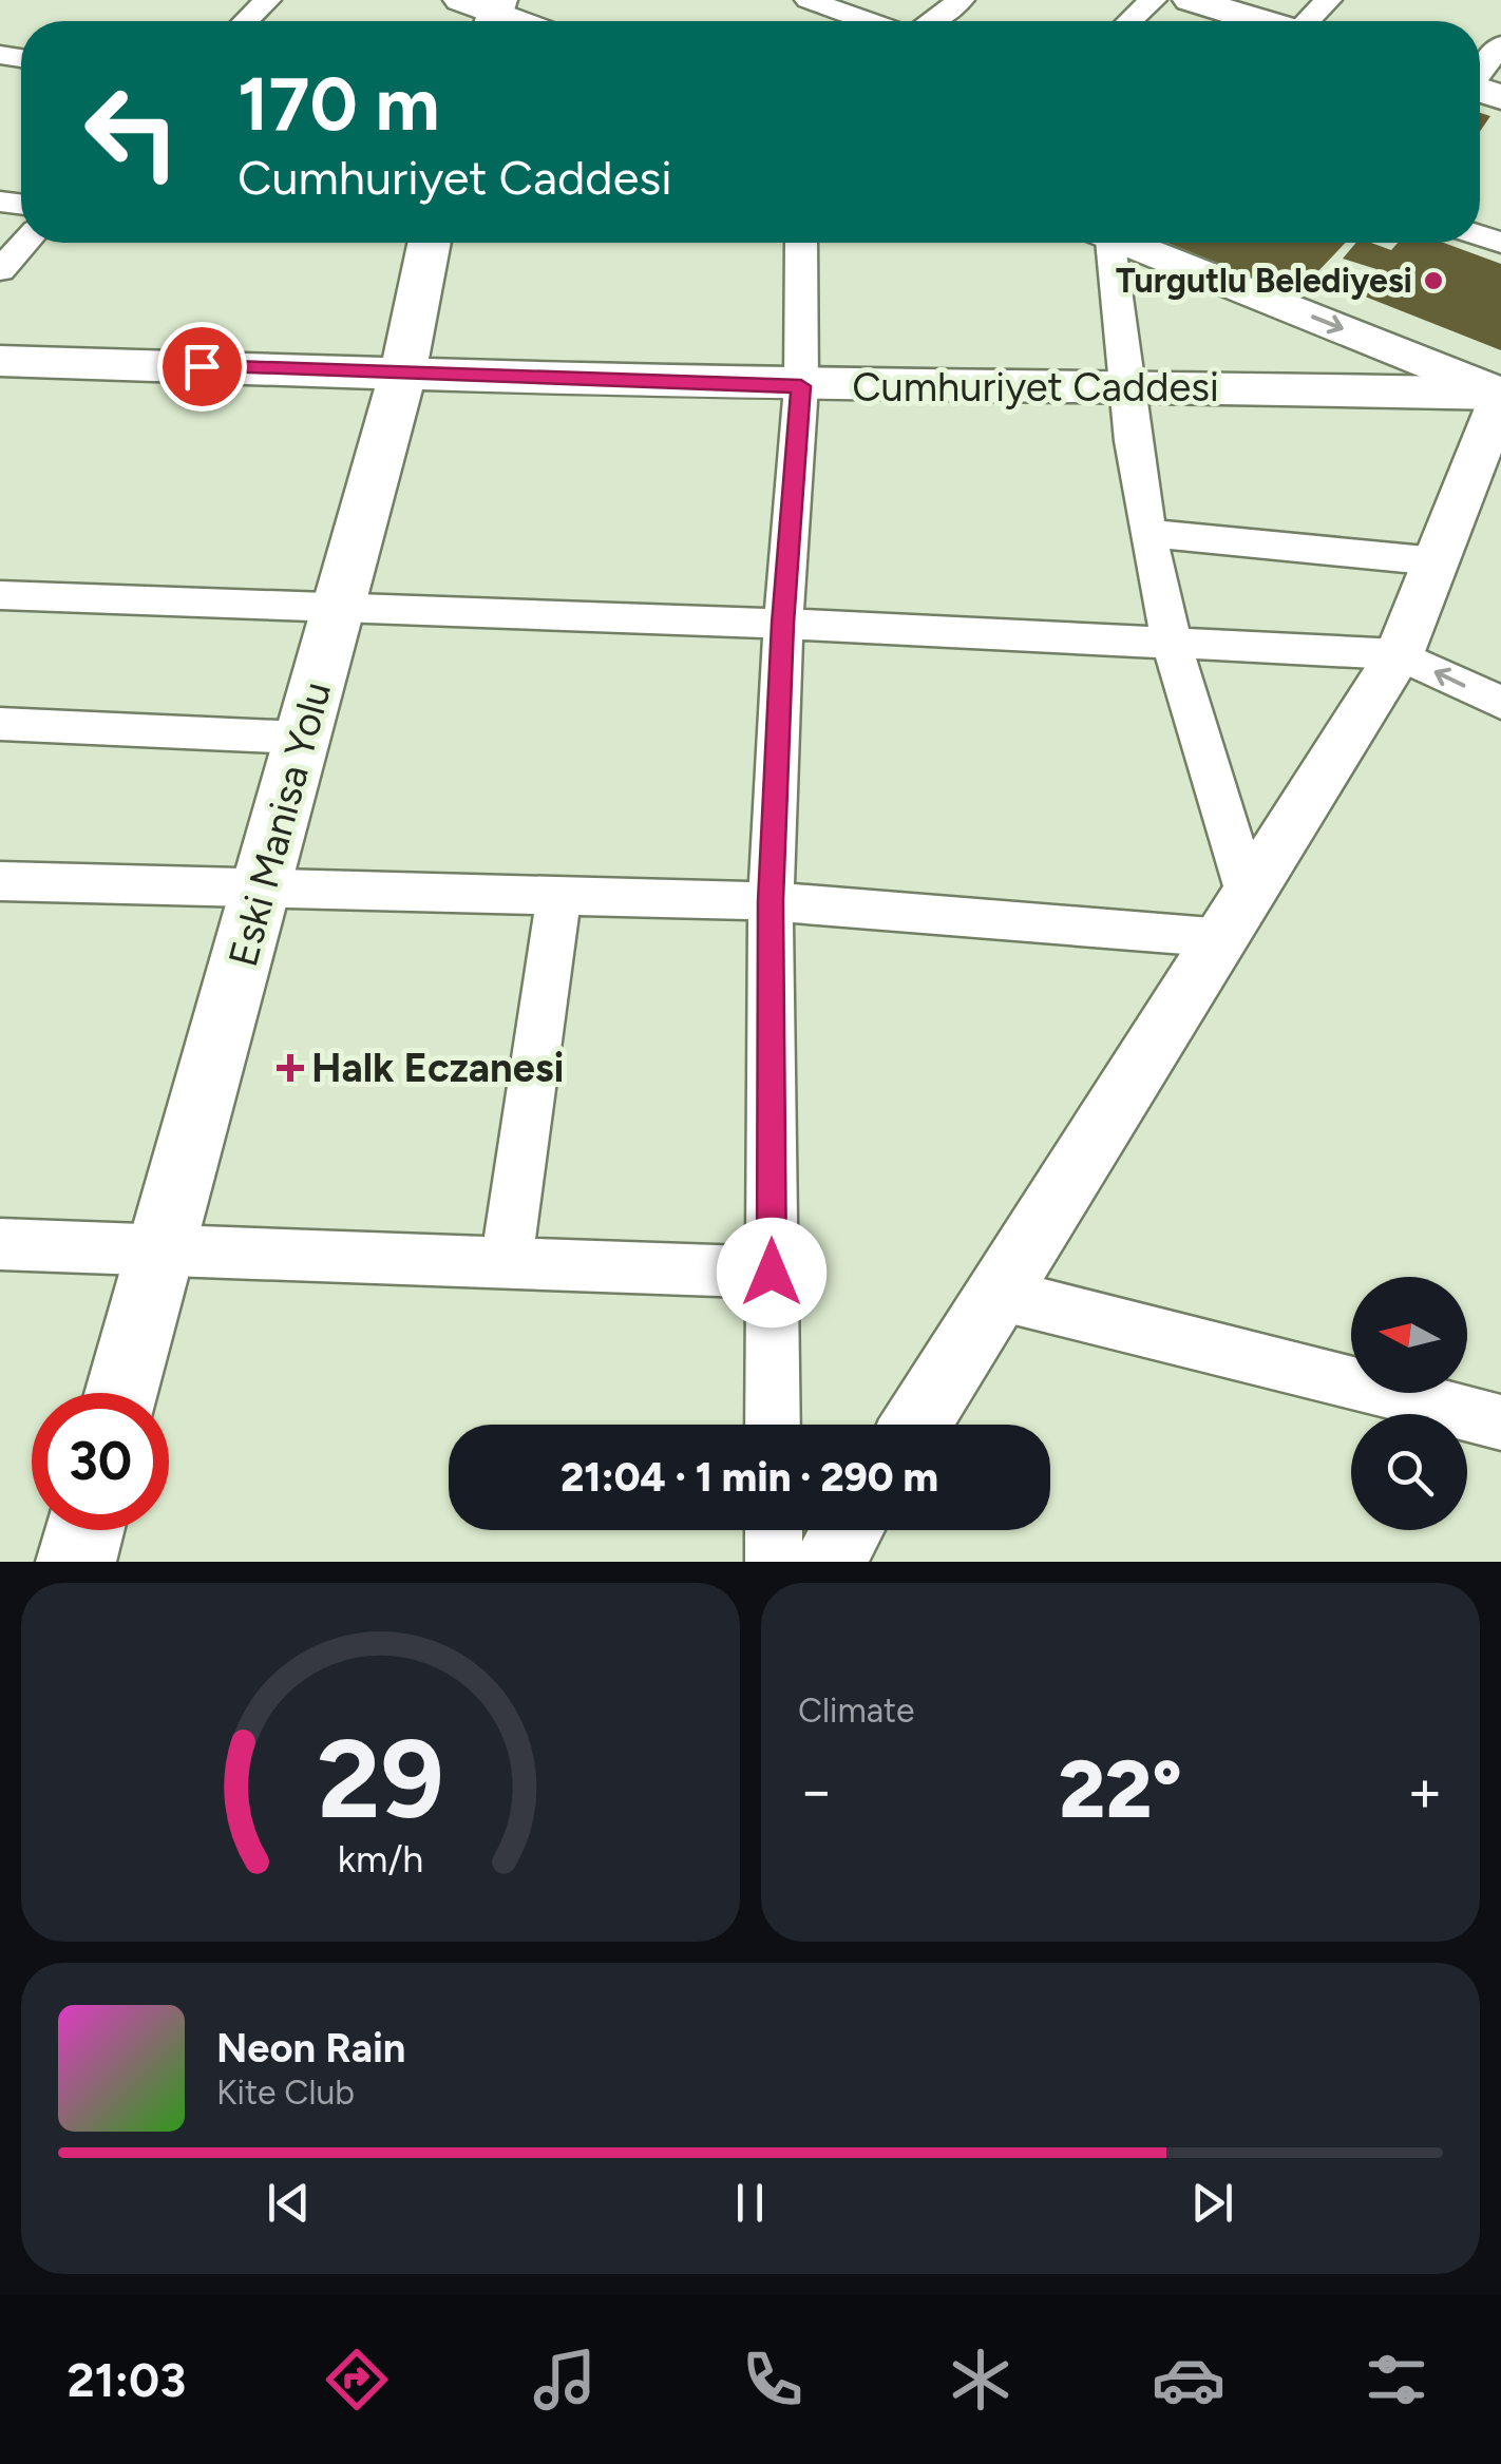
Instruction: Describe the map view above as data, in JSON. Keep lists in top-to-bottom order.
{
  "streets": {
    "main road": ["Cumhuriyet Caddesi", "Eski Manisa Yolu"]
  },
  "crossings": [
    ["Cumhuriyet Caddesi", "Eski Manisa Yolu"]
  ],
  "places": {
    "other": ["Turgutlu Belediyesi"],
    "health": ["Halk Eczanesi"]
  },
  "north": "left",
  "page": {
    "turn": ["170 m", "Cumhuriyet Caddesi"],
    "limit": "30",
    "trip": "21:04 · 1 min · 290 m",
    "tile": "Climate",
    "heat": ["−", "22°", "+"],
    "song": ["Neon Rain", "Kite Club"],
    "tabs": "21:03",
    "gauge": ["29", "km/h"]
  }
}
